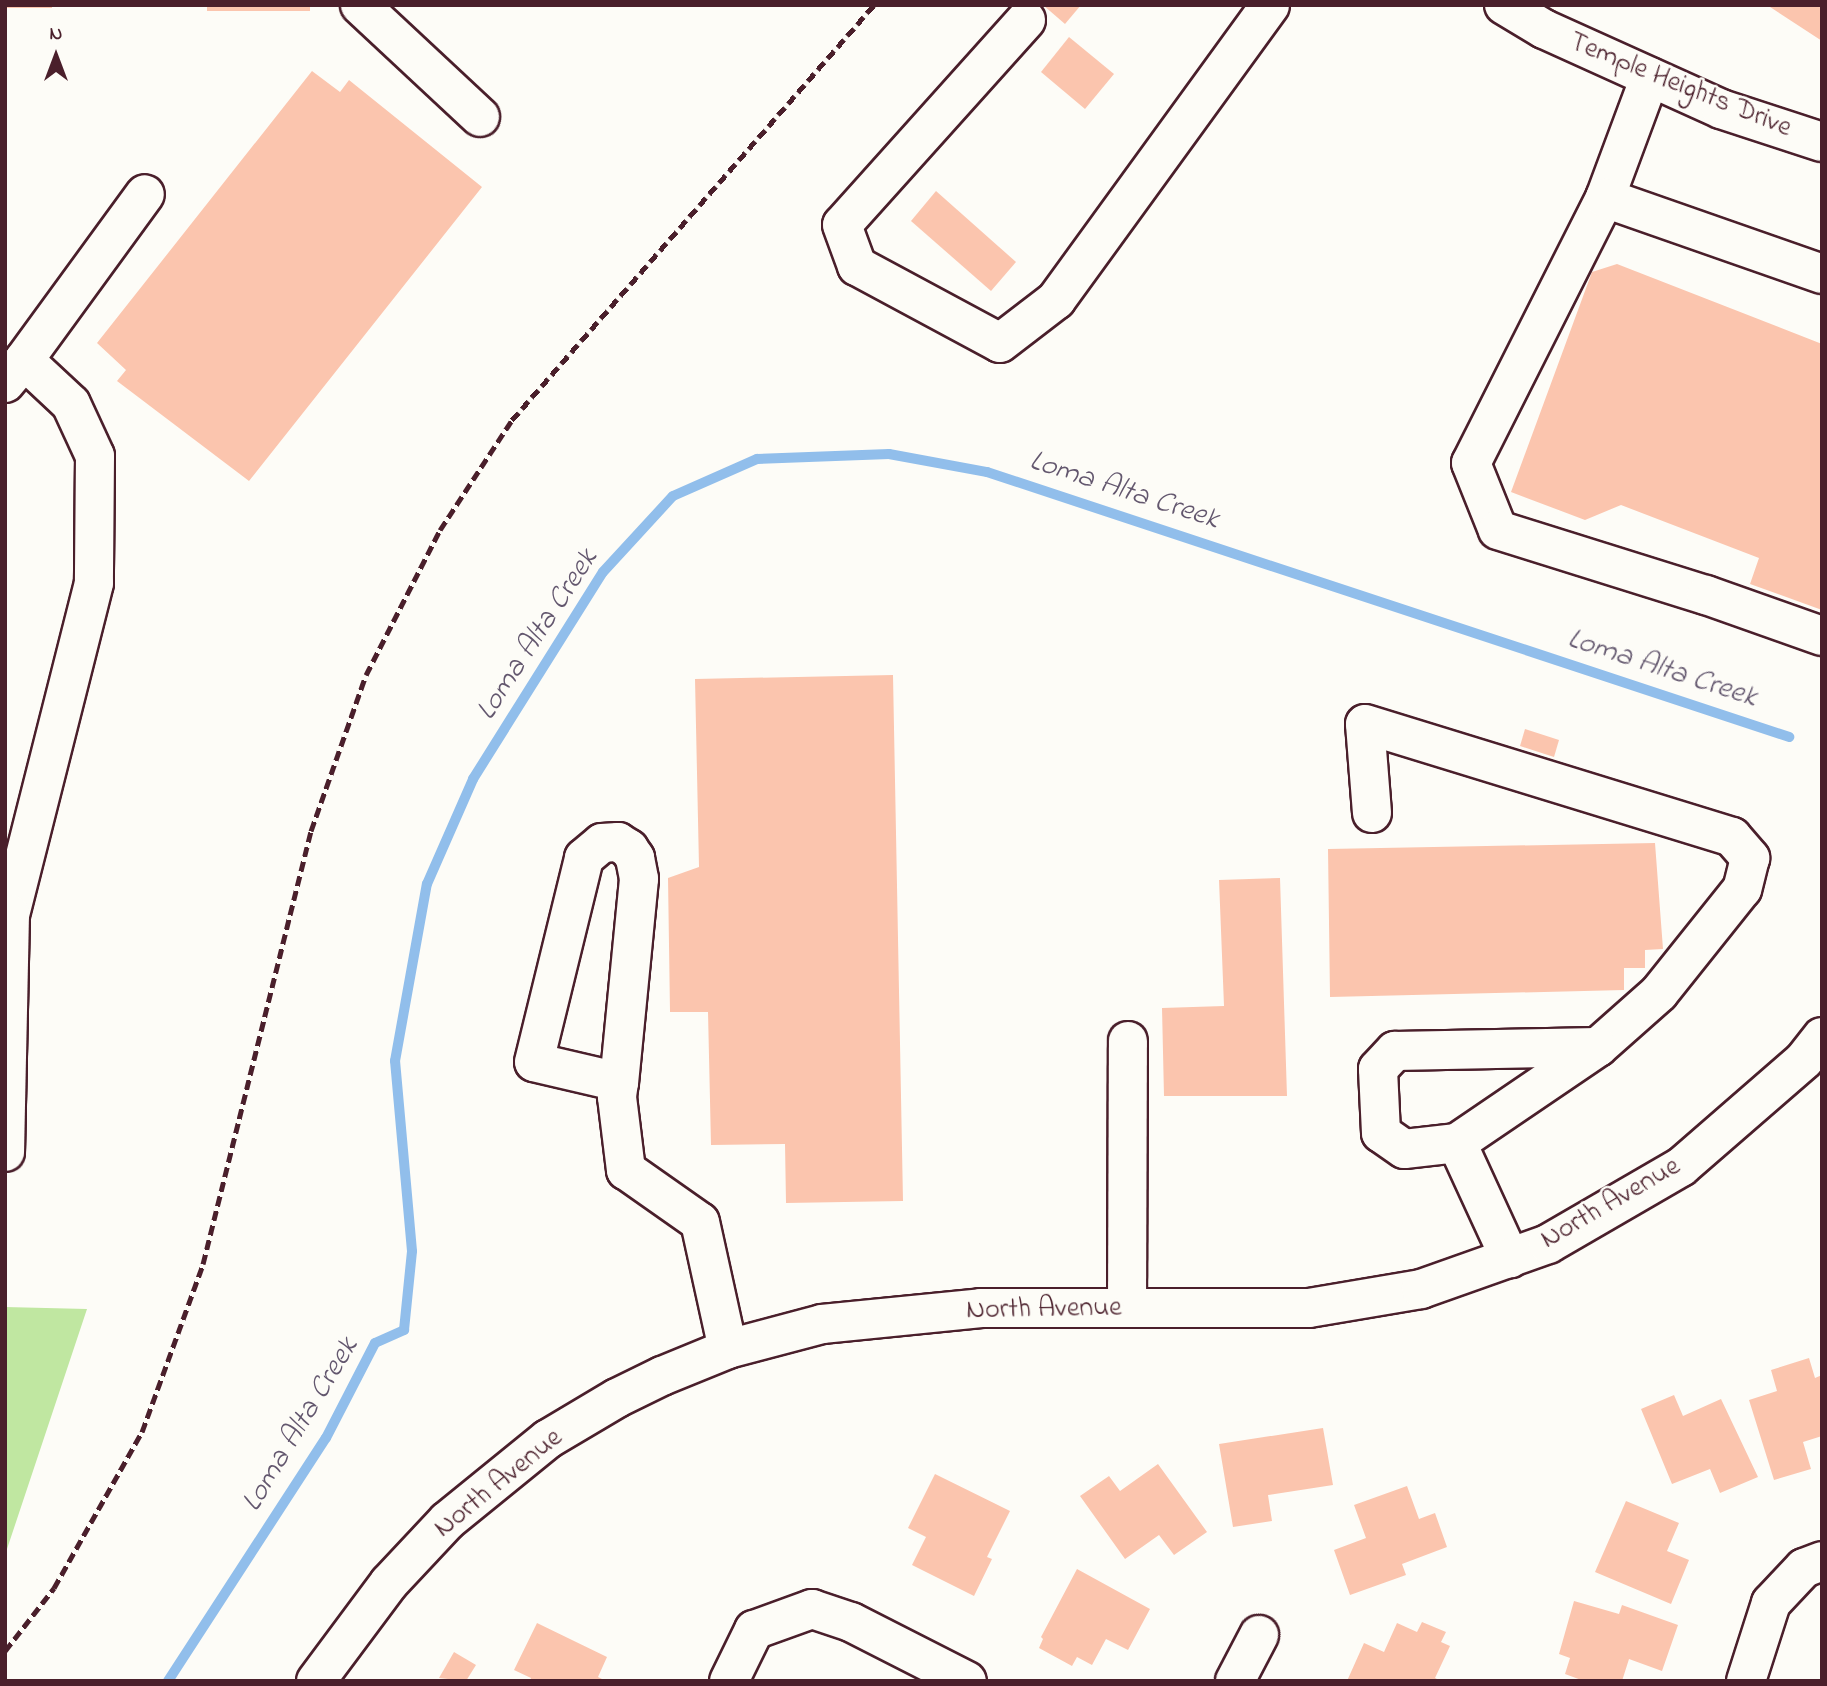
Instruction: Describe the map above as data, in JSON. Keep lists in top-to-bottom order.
{
  "streets": {
    "main road": ["Temple Heights Drive", "North Avenue"]
  },
  "water": ["Loma Alta Creek"],
  "north": "top"
}
